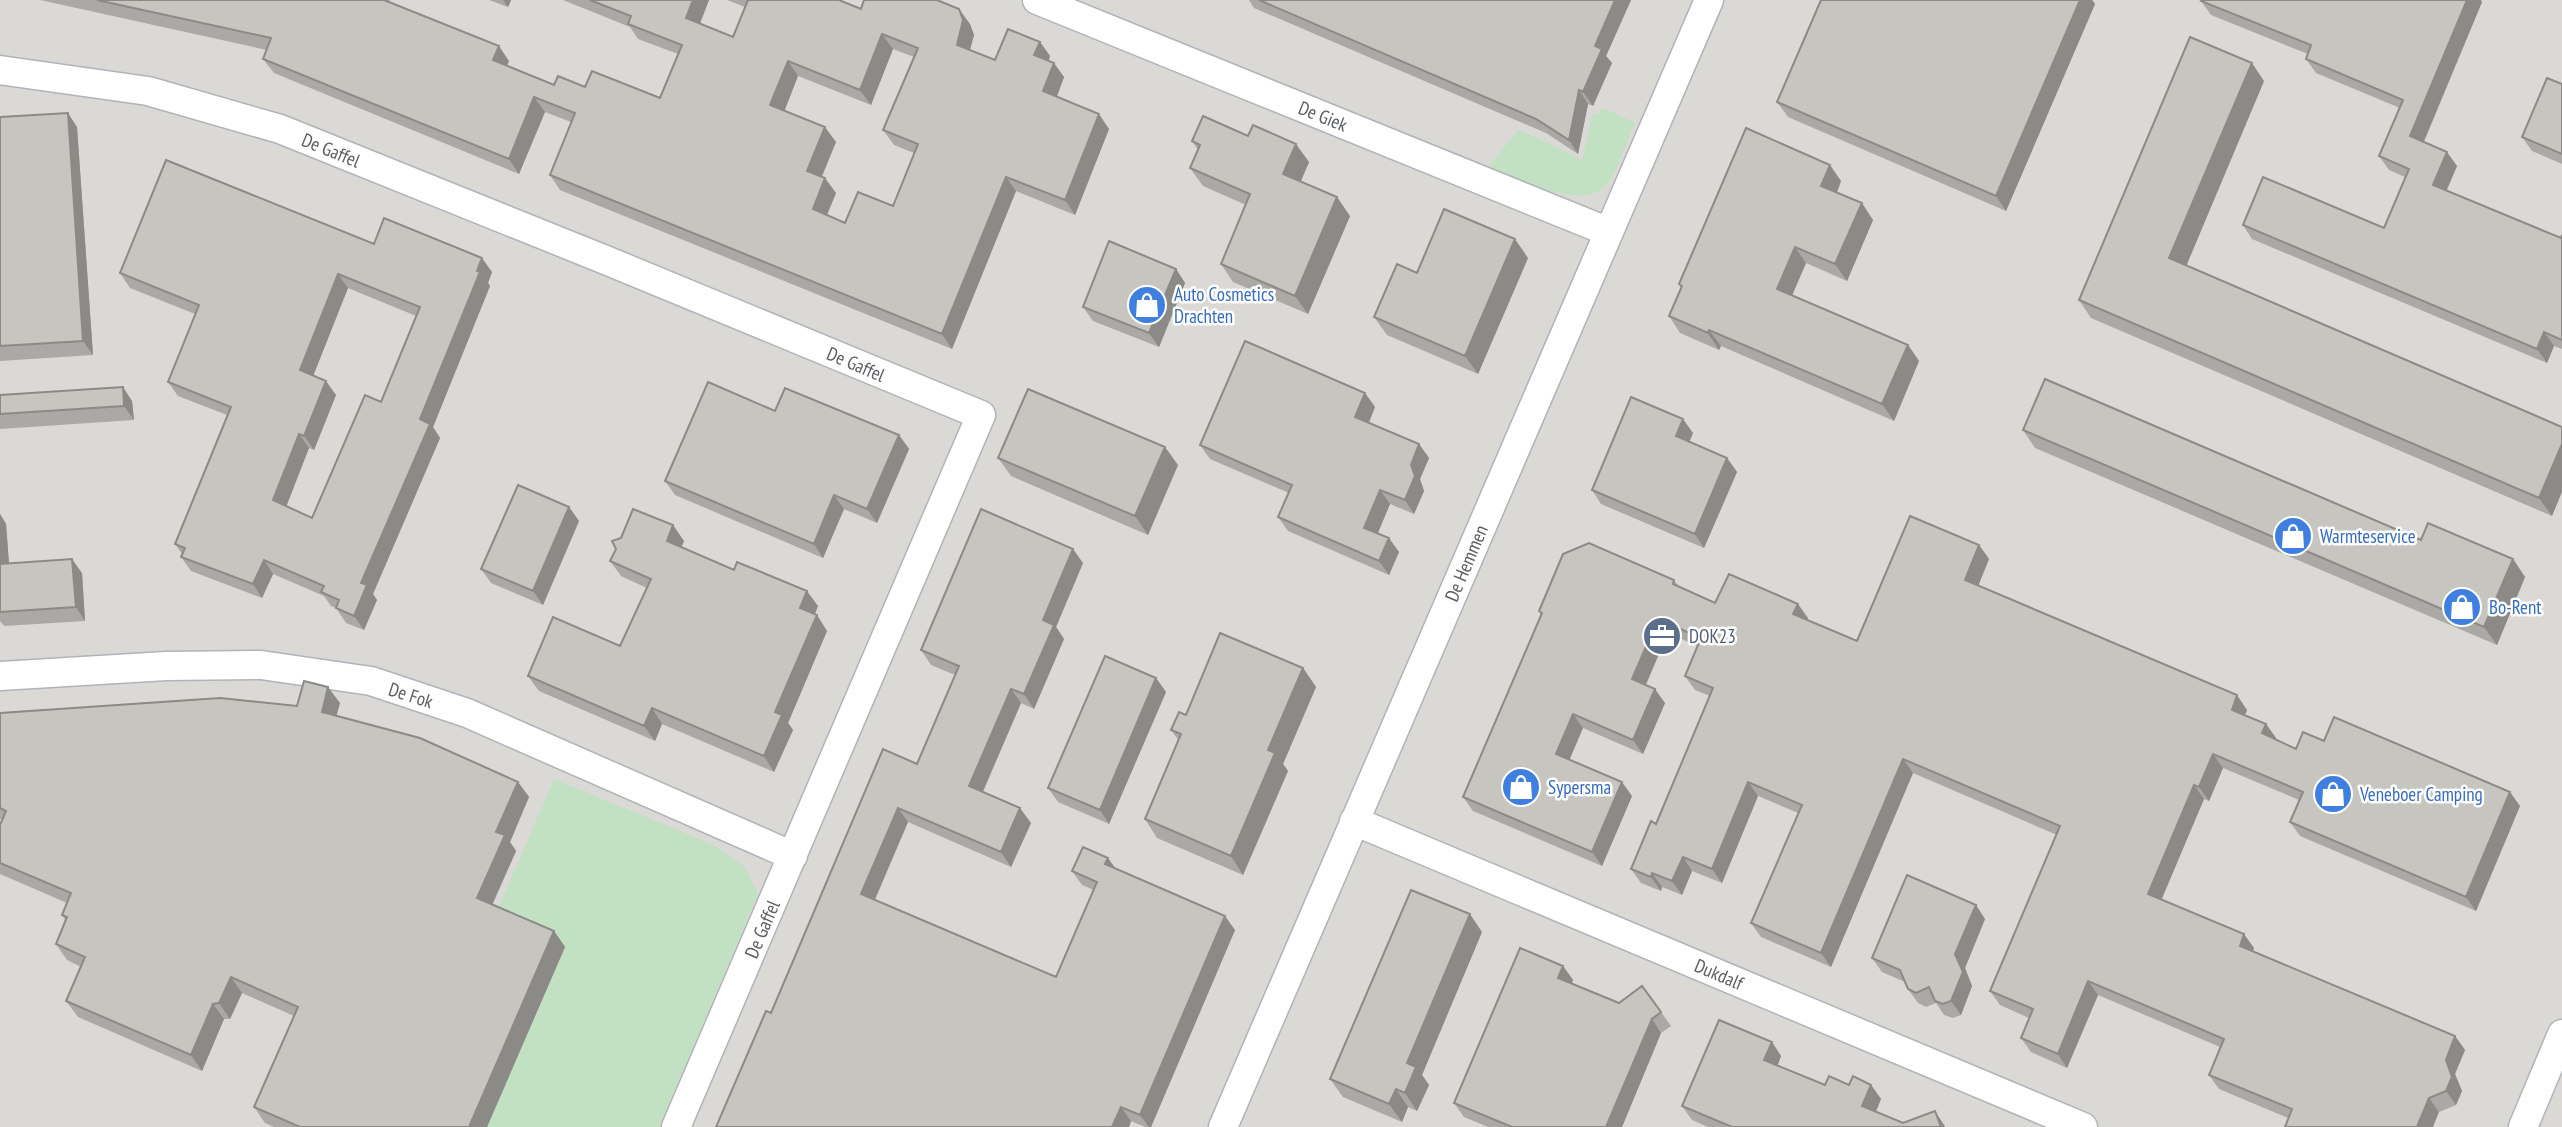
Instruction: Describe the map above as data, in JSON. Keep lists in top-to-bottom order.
{
  "streets": {
    "street": [
      "De Giek",
      "De Gaffel",
      "De Hemmen",
      "De Fok",
      "Dukdalf"
    ]
  },
  "crossings": [
    ["De Giek", "De Hemmen"],
    ["De Gaffel", "De Fok"],
    ["De Hemmen", "Dukdalf"]
  ],
  "places": {
    "shop": [
      "Auto Cosmetics Drachten",
      "Warmteservice",
      "Bo-Rent",
      "Sypersma",
      "Veneboer Camping"
    ],
    "office": ["DOK23"]
  }
}
